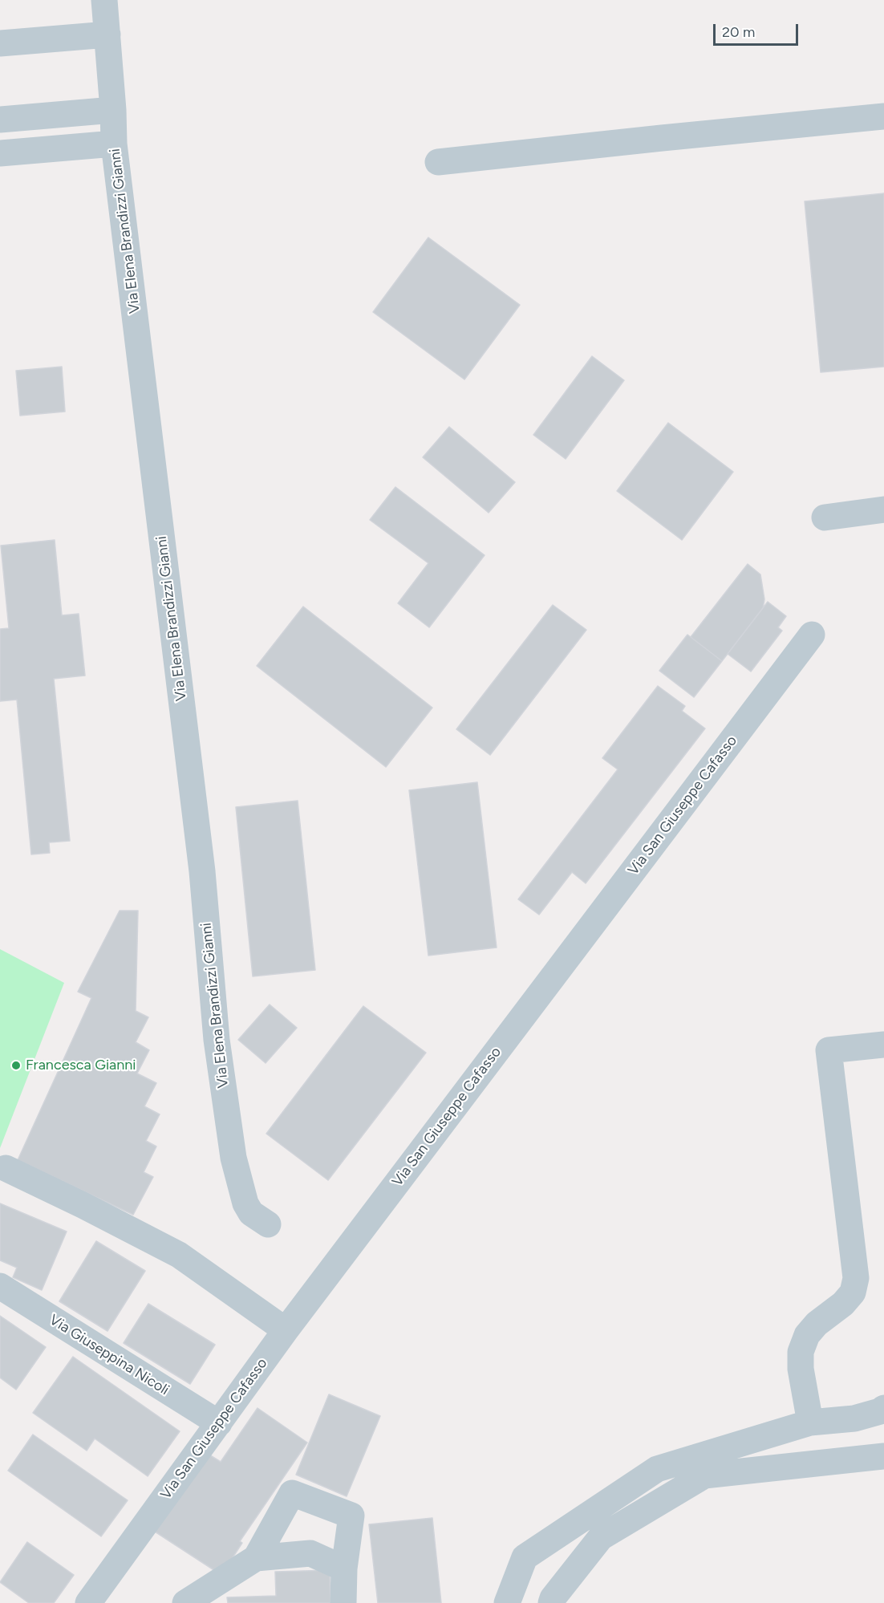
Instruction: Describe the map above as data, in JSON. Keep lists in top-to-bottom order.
{
  "streets": {
    "street": ["Via Elena Brandizzi Gianni", "Via San Giuseppe Cafasso", "Via Giuseppina Nicoli"]
  },
  "crossings": [
    ["Via San Giuseppe Cafasso", "Via Giuseppina Nicoli"]
  ],
  "places": ["Francesca Gianni"],
  "scale_bar": "20 m"
}
